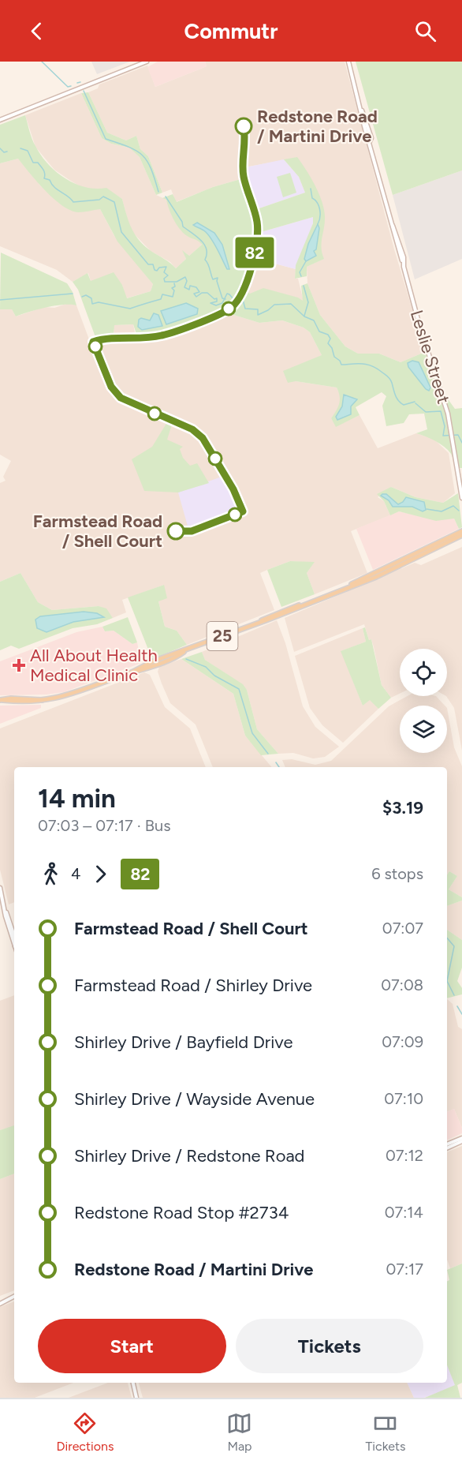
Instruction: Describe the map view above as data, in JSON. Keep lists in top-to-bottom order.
{
  "streets": {
    "main road": ["Leslie Street", "25"]
  },
  "places": {
    "other": ["Redstone Road / Martini Drive", "Farmstead Road / Shell Court"],
    "health": ["All About Health Medical Clinic"]
  },
  "lines": ["bus line 82"],
  "page": {
    "header": "Commutr",
    "on_map": "82",
    "heading": ["14 min", "07:03 – 07:17 · Bus", "$3.19"],
    "legs": ["4", "82", "6 stops"],
    "list": [
      {
        "name": "Farmstead Road / Shell Court",
        "value": "07:07"
      },
      {
        "name": "Farmstead Road / Shirley Drive",
        "value": "07:08"
      },
      {
        "name": "Shirley Drive / Bayfield Drive",
        "value": "07:09"
      },
      {
        "name": "Shirley Drive / Wayside Avenue",
        "value": "07:10"
      },
      {
        "name": "Shirley Drive / Redstone Road",
        "value": "07:12"
      },
      {
        "name": "Redstone Road Stop #2734",
        "value": "07:14"
      },
      {
        "name": "Redstone Road / Martini Drive",
        "value": "07:17"
      }
    ],
    "buttons": ["Start", "Tickets"],
    "tabs": ["Directions", "Map", "Tickets"]
  }
}
